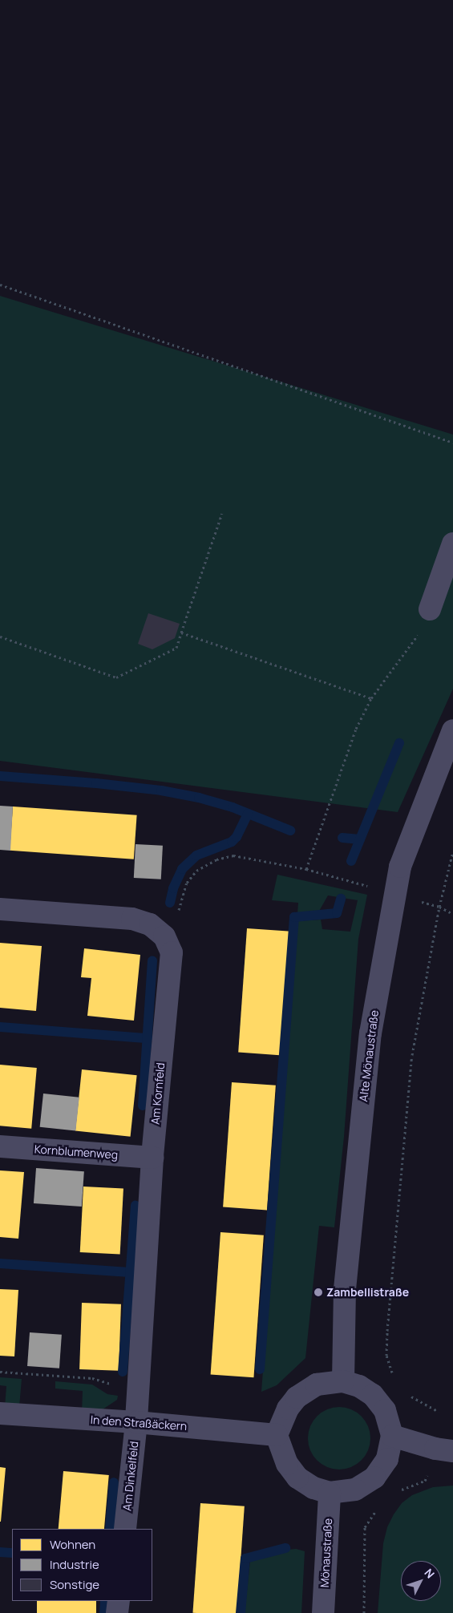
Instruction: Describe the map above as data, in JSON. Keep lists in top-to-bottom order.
{
  "streets": {
    "street": [
      "Alte Mönaustraße",
      "Am Kornfeld",
      "Kornblumenweg",
      "In den Straßäckern",
      "Am Dinkelfeld",
      "Mönaustraße"
    ]
  },
  "crossings": [
    ["Alte Mönaustraße", "In den Straßäckern"],
    ["Alte Mönaustraße", "Mönaustraße"],
    ["Am Kornfeld", "Kornblumenweg"],
    ["Am Kornfeld", "In den Straßäckern"],
    ["Am Kornfeld", "Am Dinkelfeld"],
    ["In den Straßäckern", "Am Dinkelfeld"],
    ["In den Straßäckern", "Mönaustraße"]
  ],
  "places": ["Zambellistraße"],
  "legend": ["Wohnen", "Industrie", "Sonstige"],
  "north": "top right"
}
